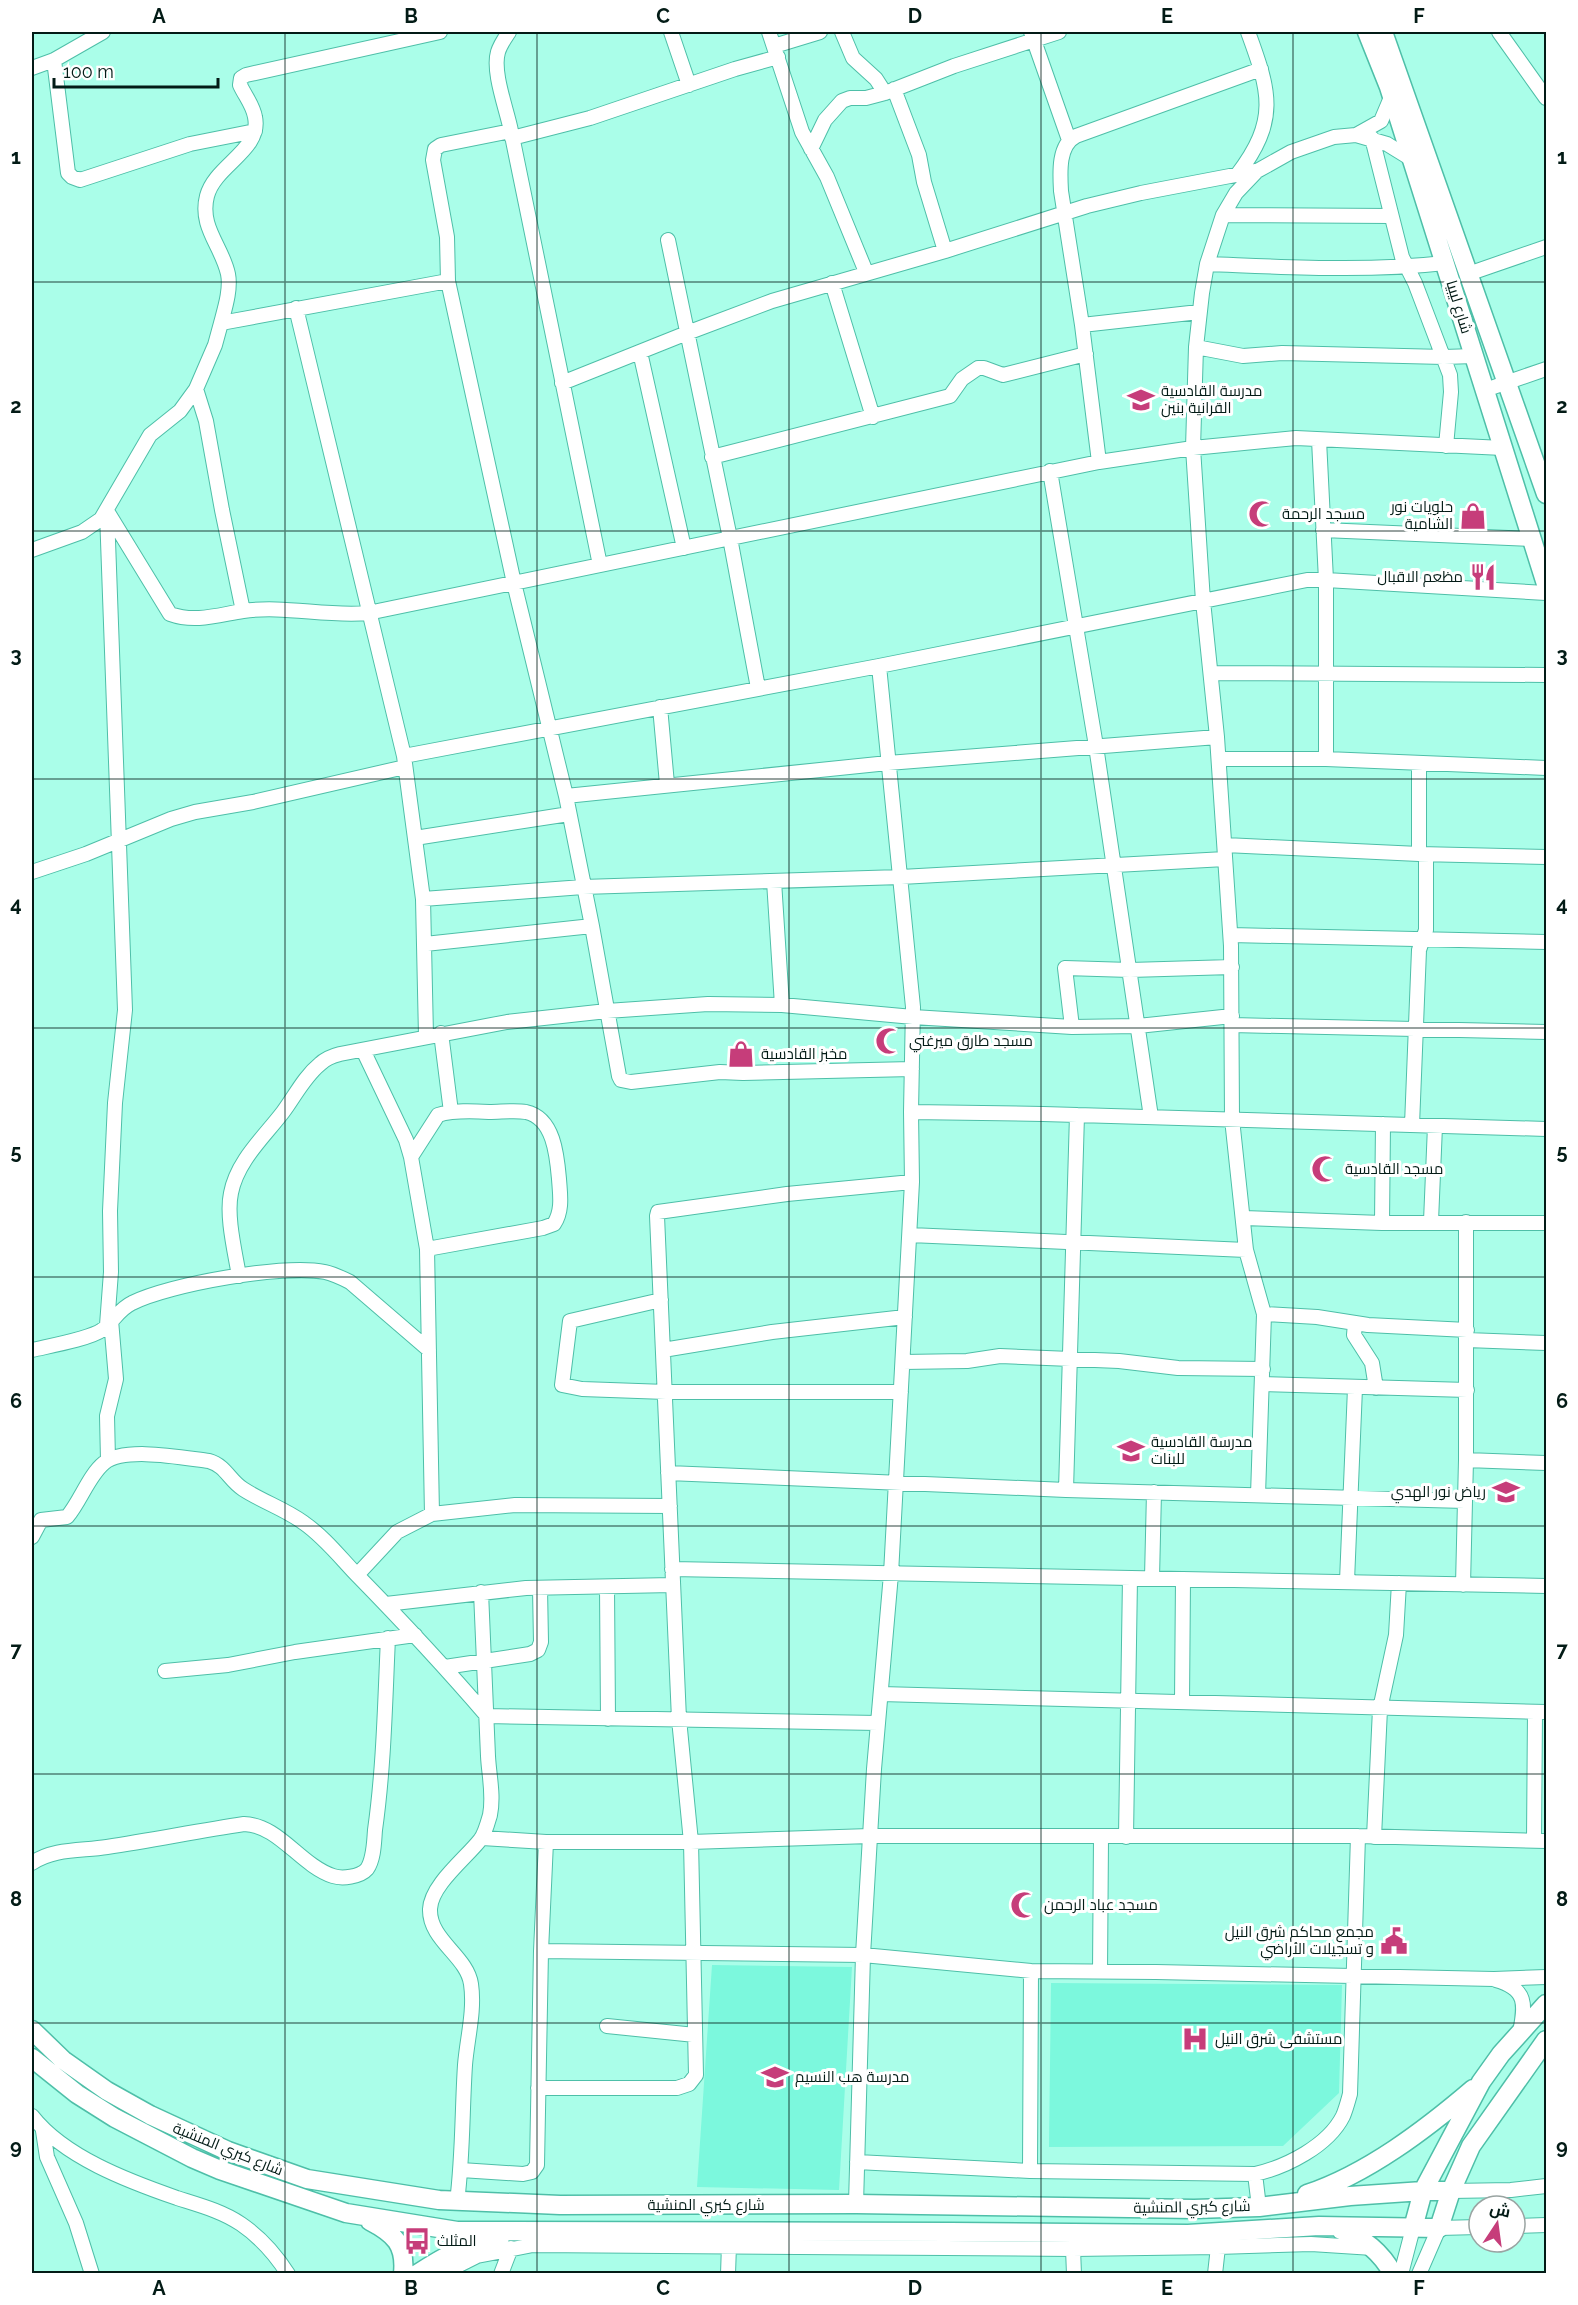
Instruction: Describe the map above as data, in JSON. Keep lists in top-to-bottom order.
{
  "streets": {
    "main road": ["شارع ليبيا", "شارع كبري المنشية"]
  },
  "places": {
    "school or university": [
      "مدرسة القادسية القرانية بنين",
      "مدرسة القادسية للبنات",
      "رياض نور الهدي",
      "مدرسة هب النسيم"
    ],
    "mosque": [
      "مسجد الرحمة",
      "مسجد طارق ميرغني",
      "مسجد القادسية",
      "مسجد عباد الرحمن"
    ],
    "shop": ["حلويات نور الشامية", "مخبز القادسية"],
    "restaurant": ["مظعم الاقبال"],
    "public building": ["مجمع محاكم شرق النيل و تسجيلات الأراضي"],
    "hospital": ["مستشفى شرق النيل"],
    "bus stop": ["المثلث"]
  },
  "scale_bar": "100 m",
  "north": "top",
  "grid": {
    "columns": [
      "A",
      "B",
      "C",
      "D",
      "E",
      "F"
    ],
    "rows": [
      "1",
      "2",
      "3",
      "4",
      "5",
      "6",
      "7",
      "8",
      "9"
    ]
  }
}
